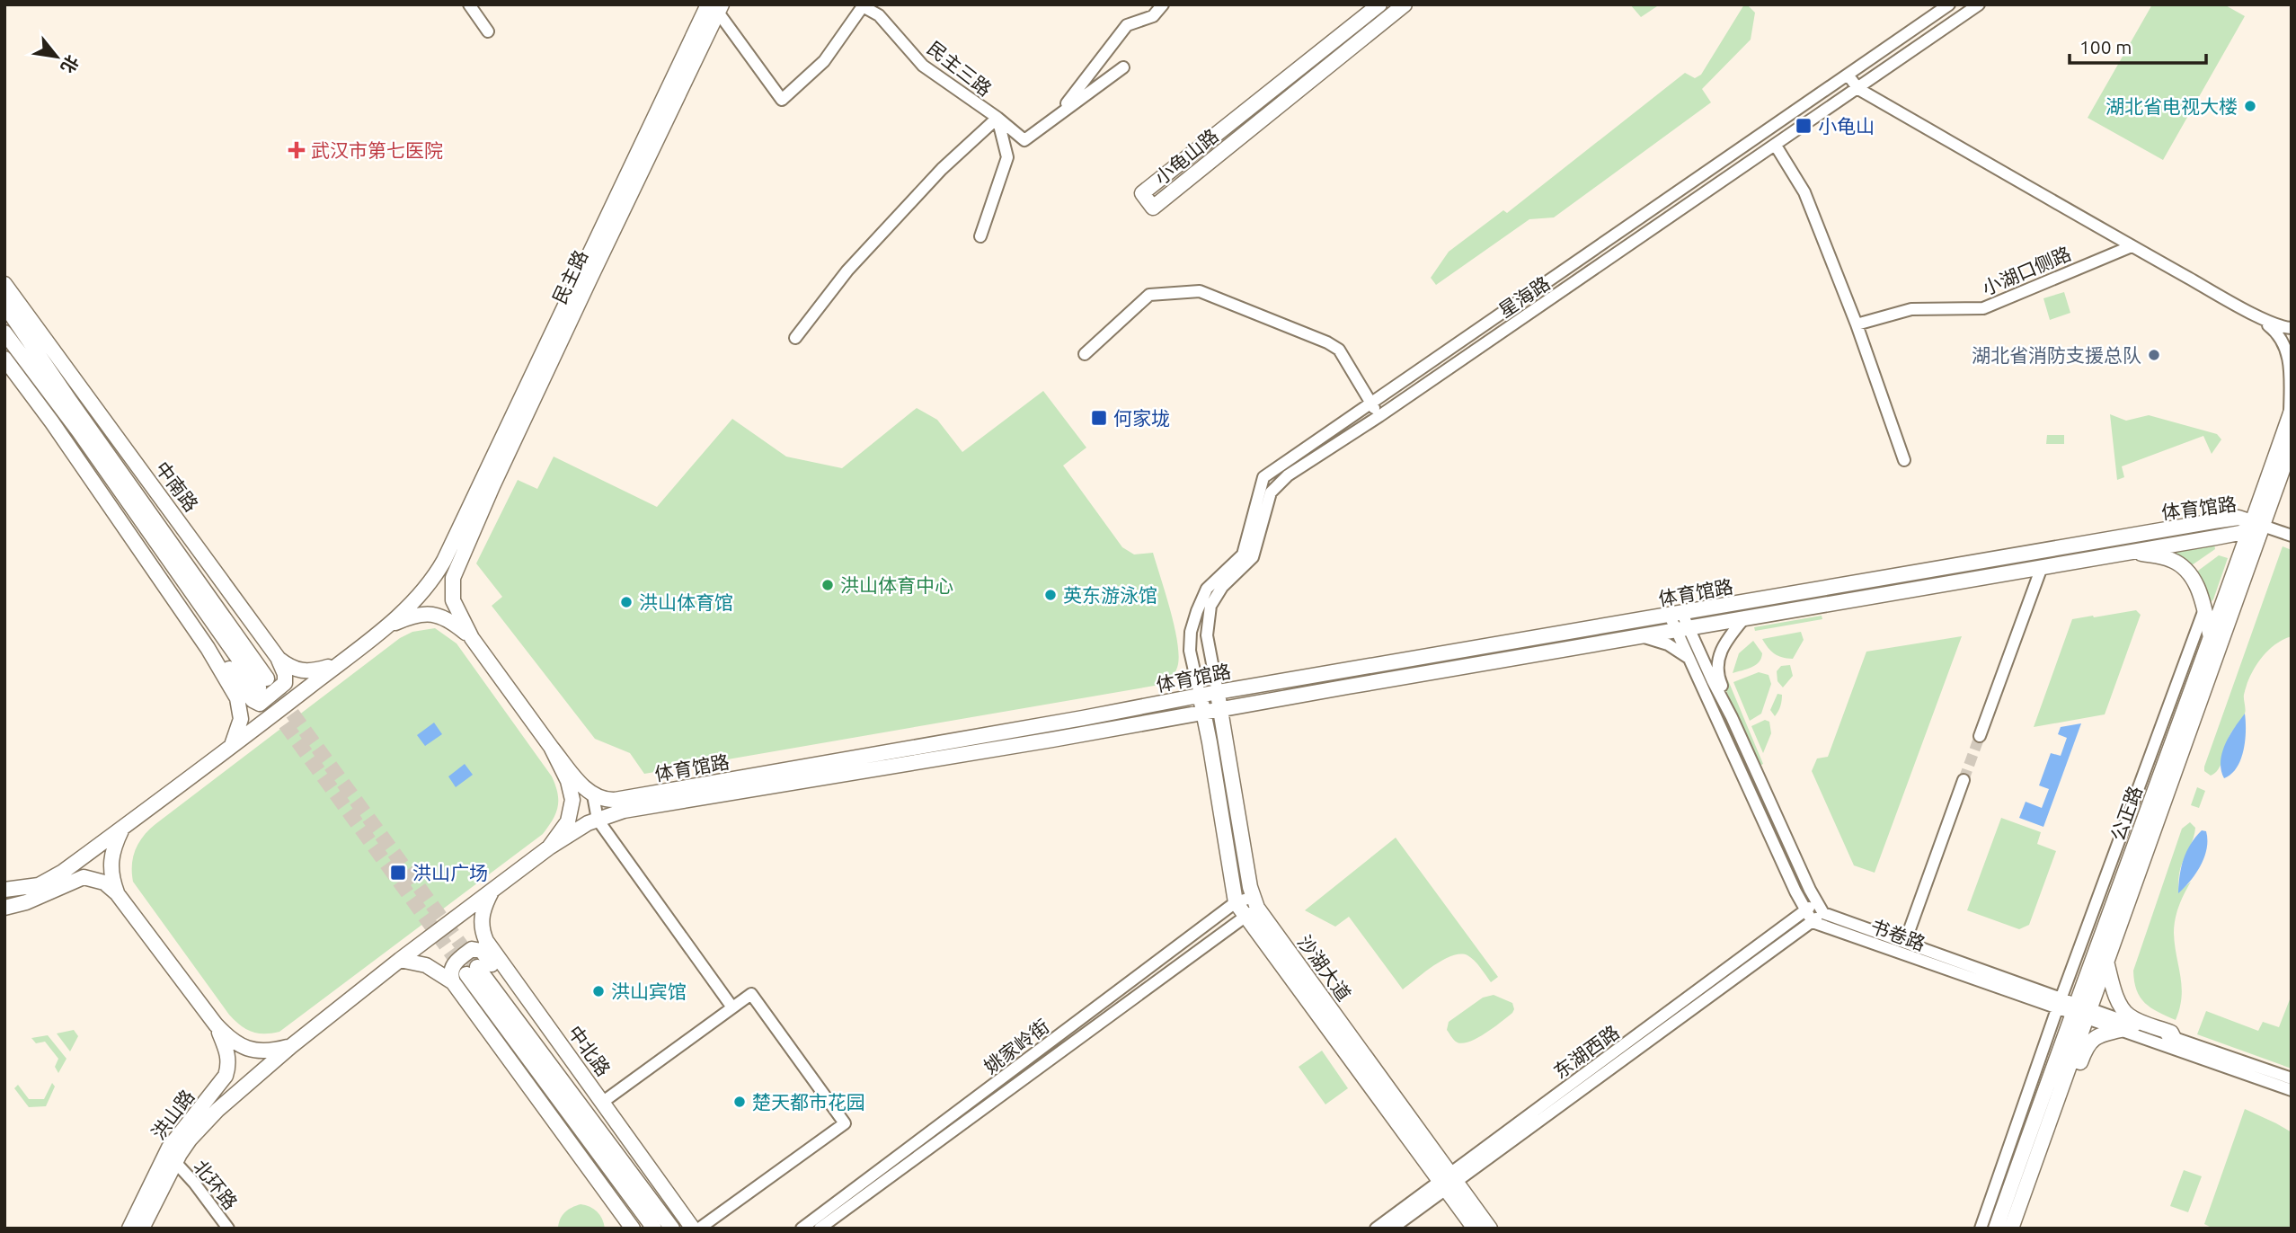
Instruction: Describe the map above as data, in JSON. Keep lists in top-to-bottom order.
{
  "streets": {
    "main road": [
      "小龟山路",
      "民主路",
      "中南路",
      "体育馆路",
      "公正路",
      "沙湖大道",
      "中北路",
      "洪山路"
    ],
    "street": [
      "民主三路",
      "小湖口侧路",
      "星海路",
      "书卷路",
      "姚家岭街",
      "东湖西路",
      "北环路"
    ]
  },
  "crossings": [
    ["民主三路", "民主路"],
    ["星海路", "体育馆路"],
    ["星海路", "沙湖大道"],
    ["体育馆路", "公正路"],
    ["体育馆路", "沙湖大道"],
    ["体育馆路", "洪山路"],
    ["公正路", "书卷路"],
    ["书卷路", "东湖西路"],
    ["沙湖大道", "姚家岭街"],
    ["沙湖大道", "东湖西路"],
    ["中北路", "洪山路"],
    ["洪山路", "北环路"]
  ],
  "places": {
    "other": [
      "湖北省电视大楼",
      "湖北省消防支援总队",
      "洪山体育中心",
      "英东游泳馆",
      "洪山体育馆",
      "洪山宾馆",
      "楚天都市花园"
    ],
    "transit": ["小龟山", "何家垅", "洪山广场"],
    "health": ["武汉市第七医院"]
  },
  "scale_bar": "100 m",
  "north": "bottom right"
}
